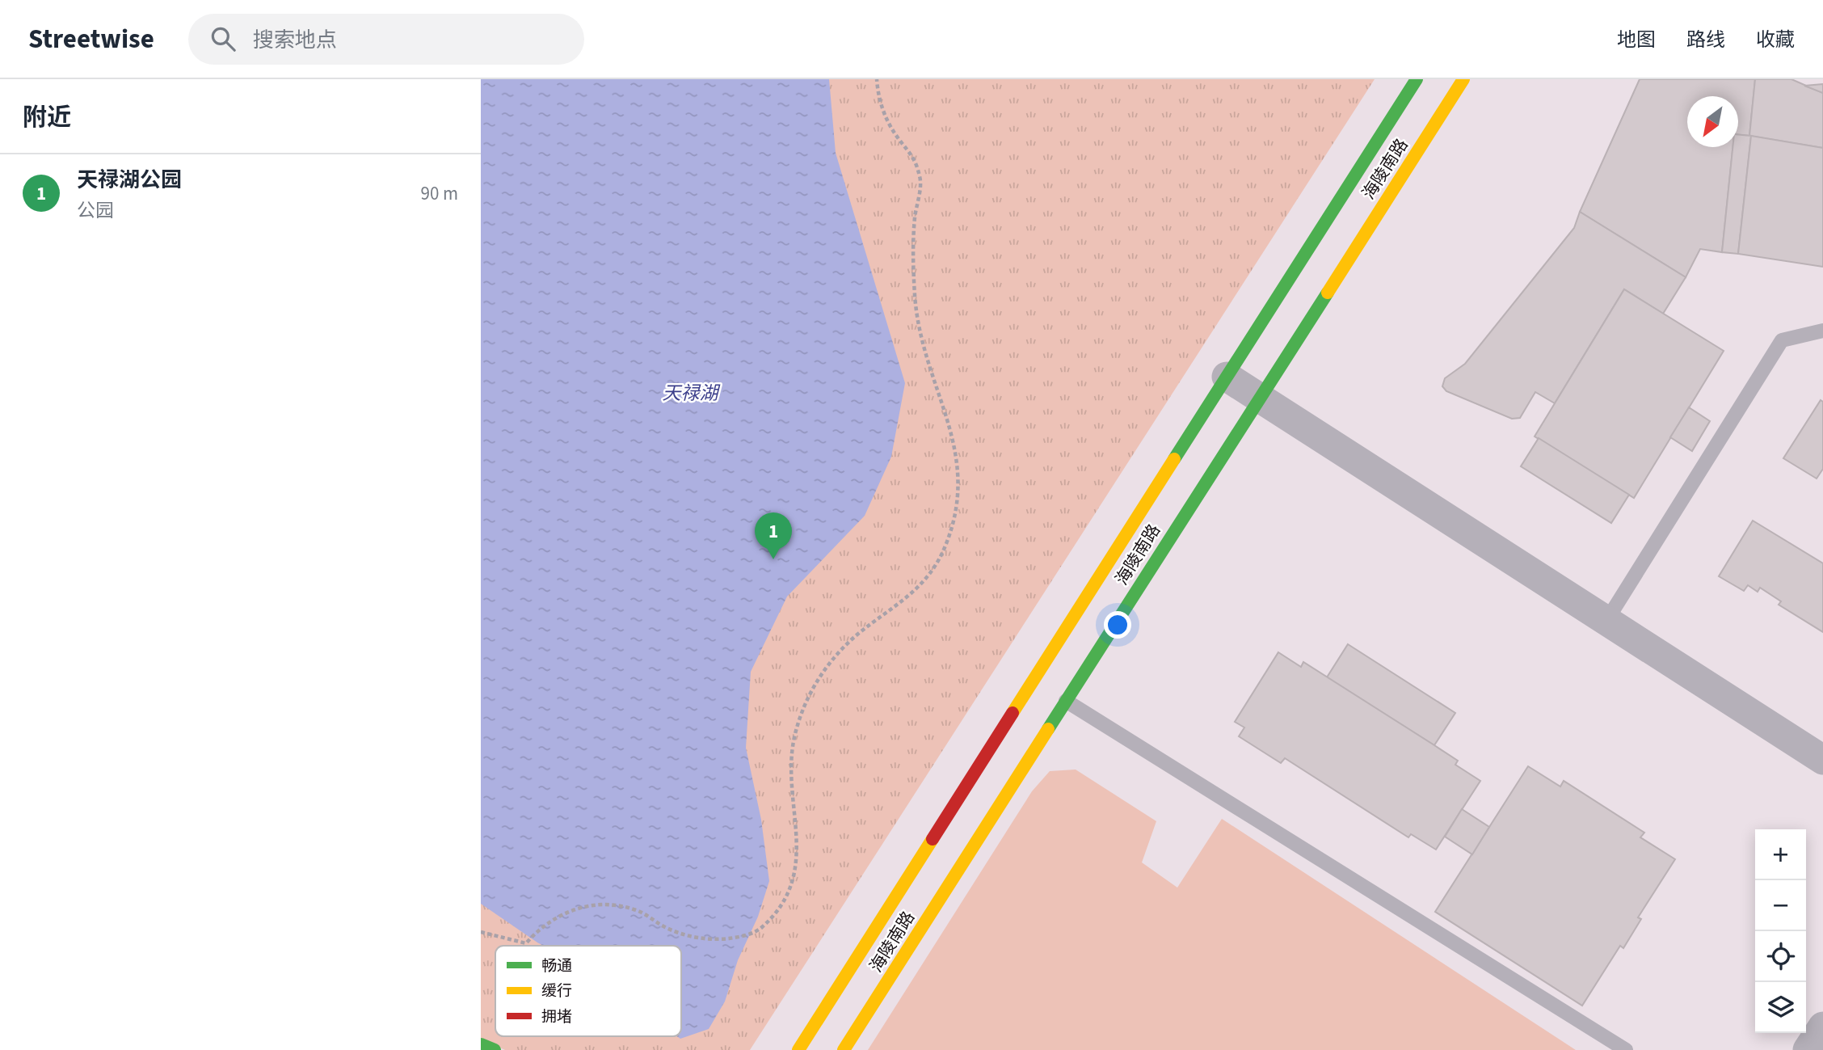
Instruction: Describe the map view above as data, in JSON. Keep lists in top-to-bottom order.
{
  "streets": {
    "main road": ["海陵南路"]
  },
  "water": ["天禄湖"],
  "legend": ["畅通", "缓行", "拥堵"],
  "north": "bottom left",
  "page": {
    "header": "Streetwise",
    "search": "搜索地点",
    "nav": ["地图", "路线", "收藏"],
    "heading": "附近",
    "list": [
      {
        "mark": "1",
        "name": "天禄湖公园",
        "note": "公园",
        "value": "90 m"
      }
    ],
    "pins": "1",
    "map_buttons": ["+", "−"]
  }
}
